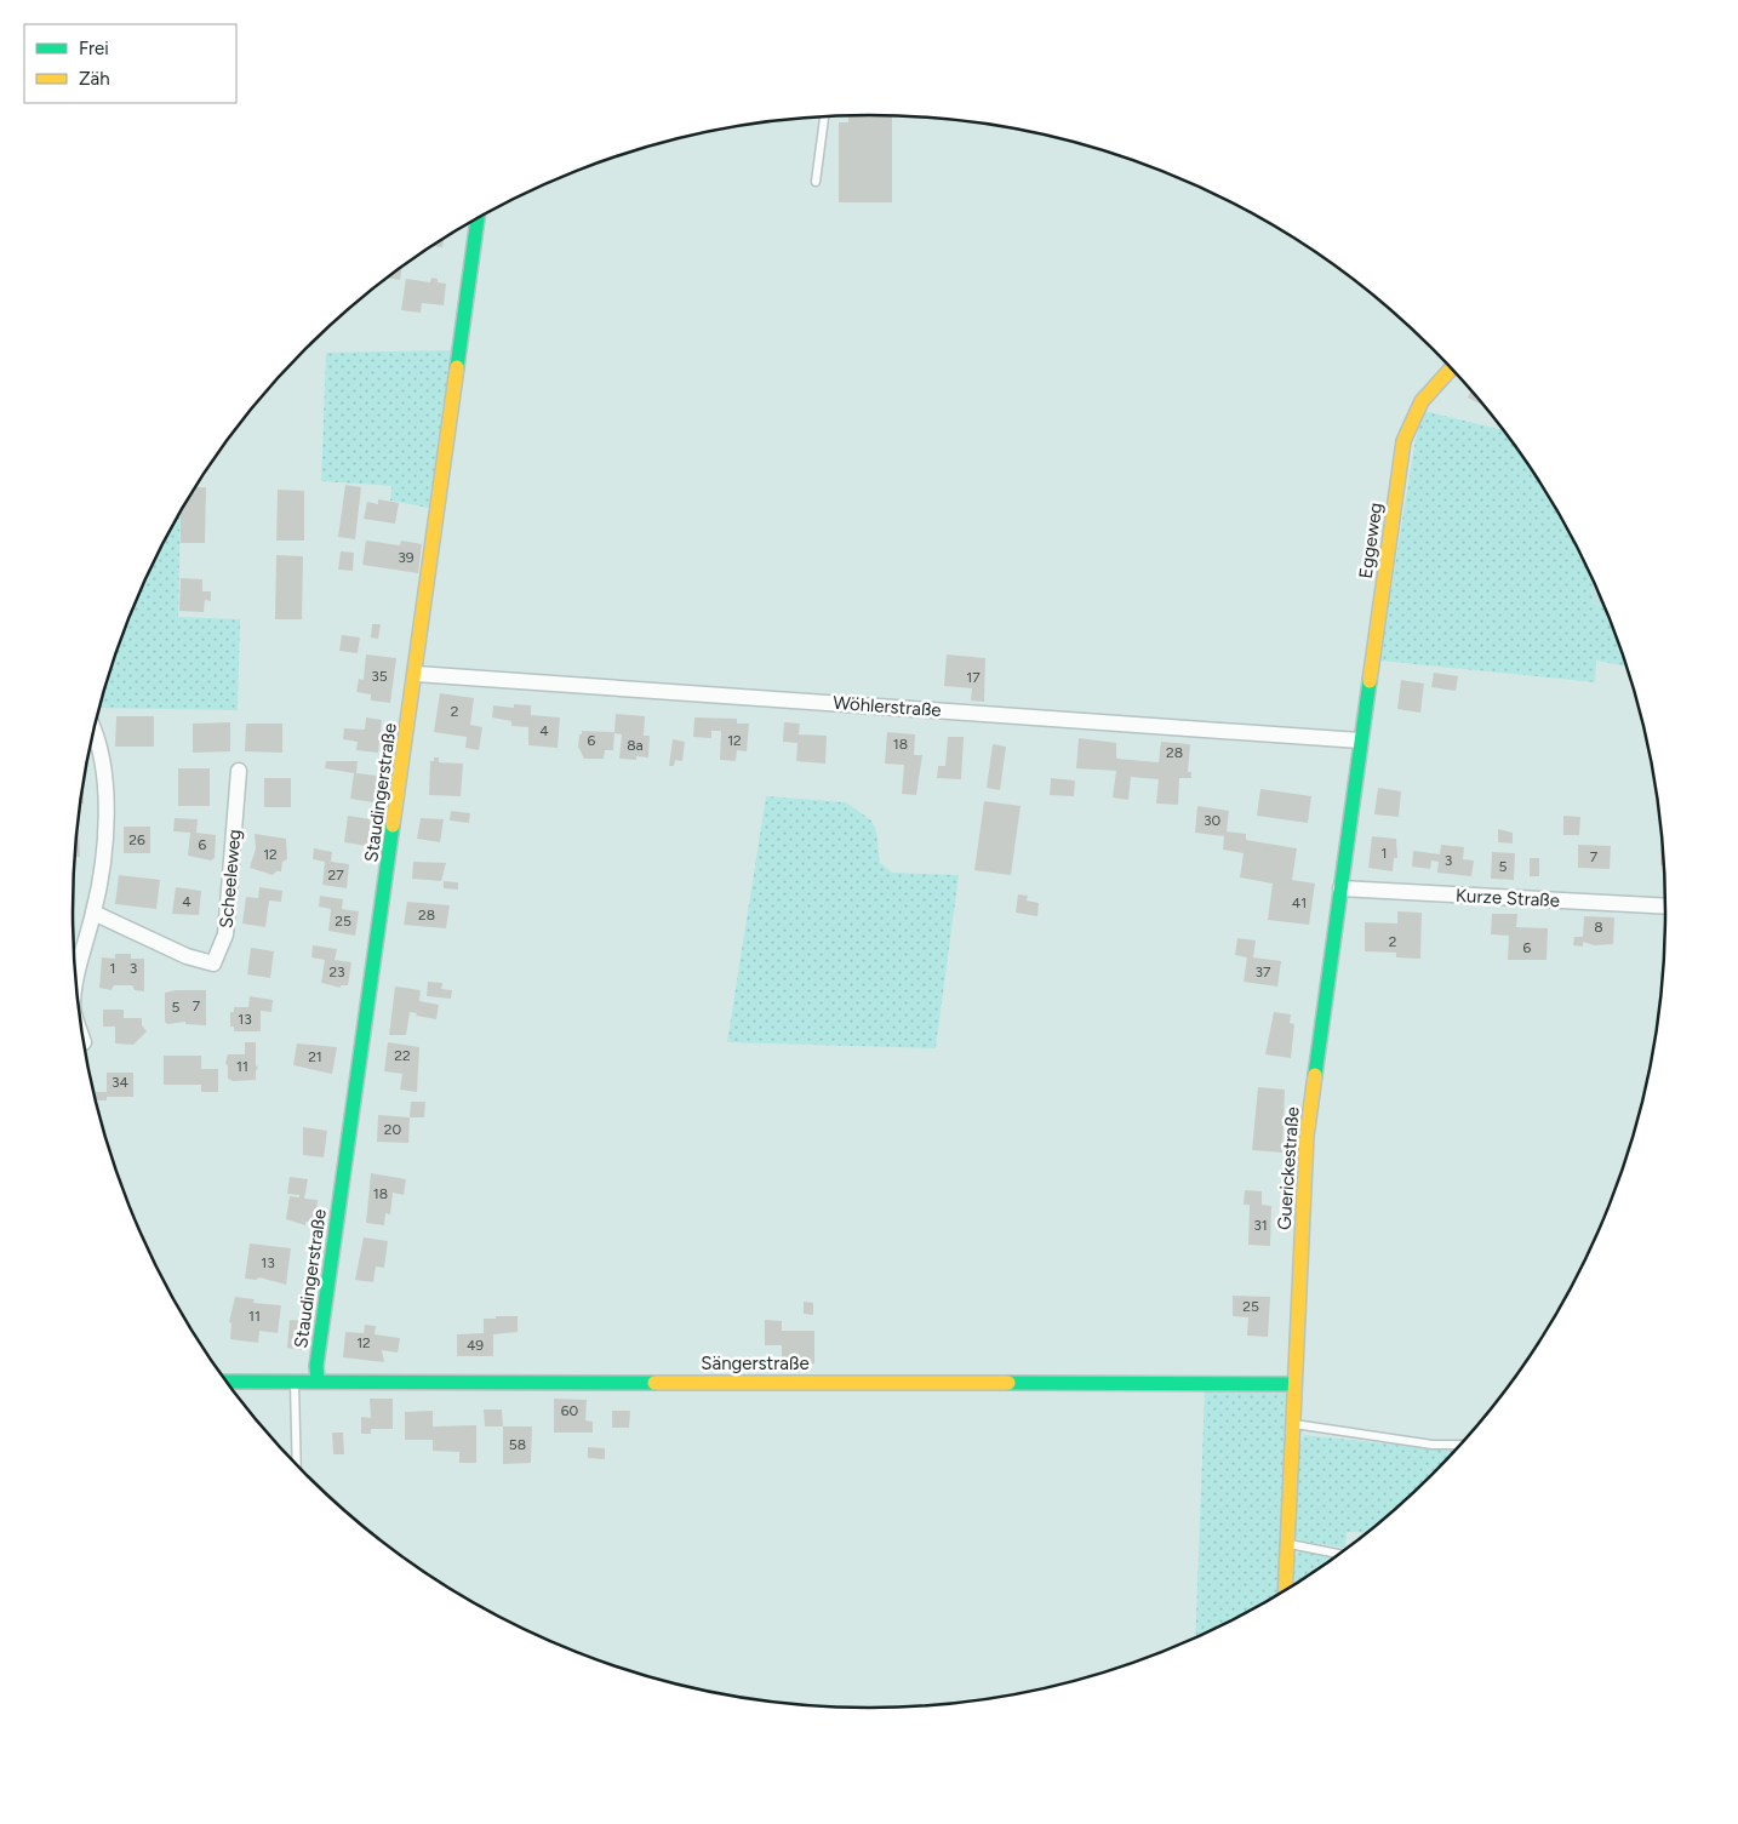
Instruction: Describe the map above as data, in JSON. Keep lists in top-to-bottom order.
{
  "streets": {
    "street": [
      "Eggeweg",
      "Wöhlerstraße",
      "Staudingerstraße",
      "Scheeleweg",
      "Kurze Straße",
      "Guerickestraße",
      "Sängerstraße"
    ]
  },
  "crossings": [
    ["Eggeweg", "Wöhlerstraße"],
    ["Eggeweg", "Guerickestraße"],
    ["Wöhlerstraße", "Staudingerstraße"],
    ["Wöhlerstraße", "Guerickestraße"],
    ["Staudingerstraße", "Sängerstraße"],
    ["Kurze Straße", "Guerickestraße"],
    ["Guerickestraße", "Sängerstraße"]
  ],
  "house_numbers": [
    "39",
    "35",
    "17",
    "2",
    "4",
    "6",
    "12",
    "18",
    "8a",
    "28",
    "30",
    "26",
    "6",
    "1",
    "12",
    "7",
    "3",
    "5",
    "27",
    "4",
    "41",
    "28",
    "25",
    "8",
    "2",
    "6",
    "1",
    "3",
    "23",
    "37",
    "7",
    "5",
    "13",
    "22",
    "21",
    "11",
    "34",
    "20",
    "18",
    "31",
    "13",
    "25",
    "11",
    "12",
    "49",
    "60",
    "58"
  ],
  "legend": ["Frei", "Zäh"]
}
